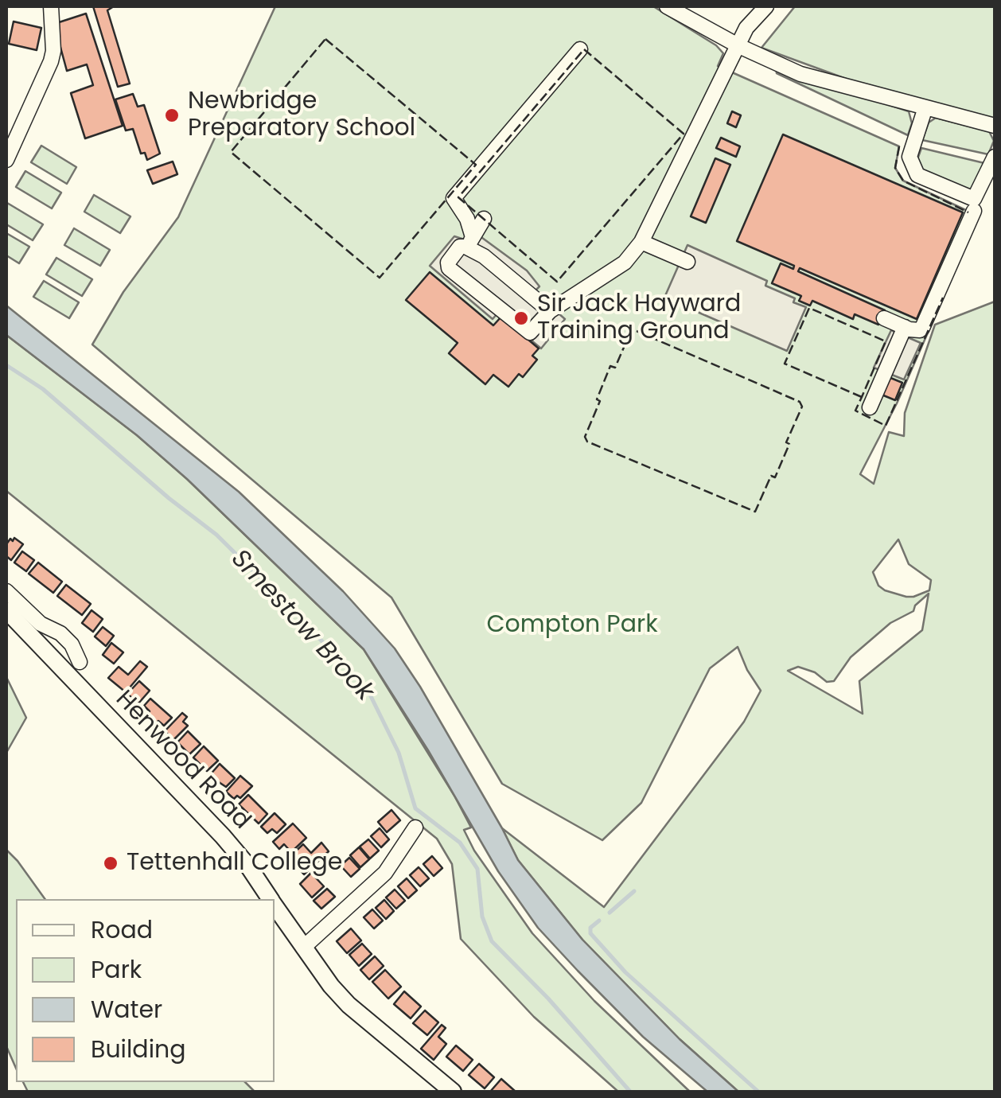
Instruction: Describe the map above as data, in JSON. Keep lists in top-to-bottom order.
{
  "streets": {
    "main road": ["Henwood Road"]
  },
  "water": ["Smestow Brook"],
  "parks": ["Compton Park"],
  "places": ["Newbridge Preparatory School", "Sir Jack Hayward Training Ground", "Tettenhall College"],
  "legend": [
    "Road",
    "Park",
    "Water",
    "Building"
  ]
}
